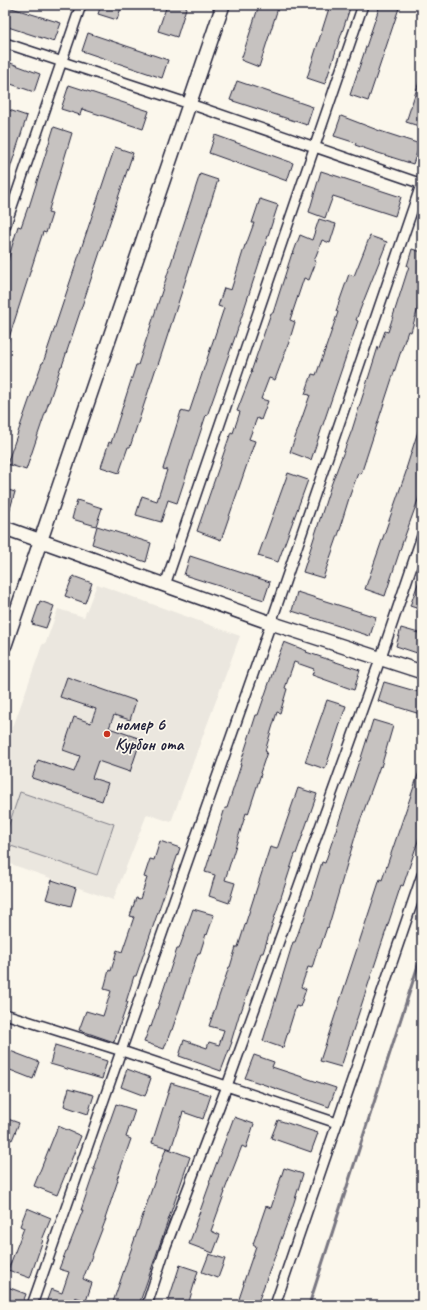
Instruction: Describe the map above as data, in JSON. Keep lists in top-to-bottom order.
{
  "places": ["номер 6 Курбон ота"]
}
